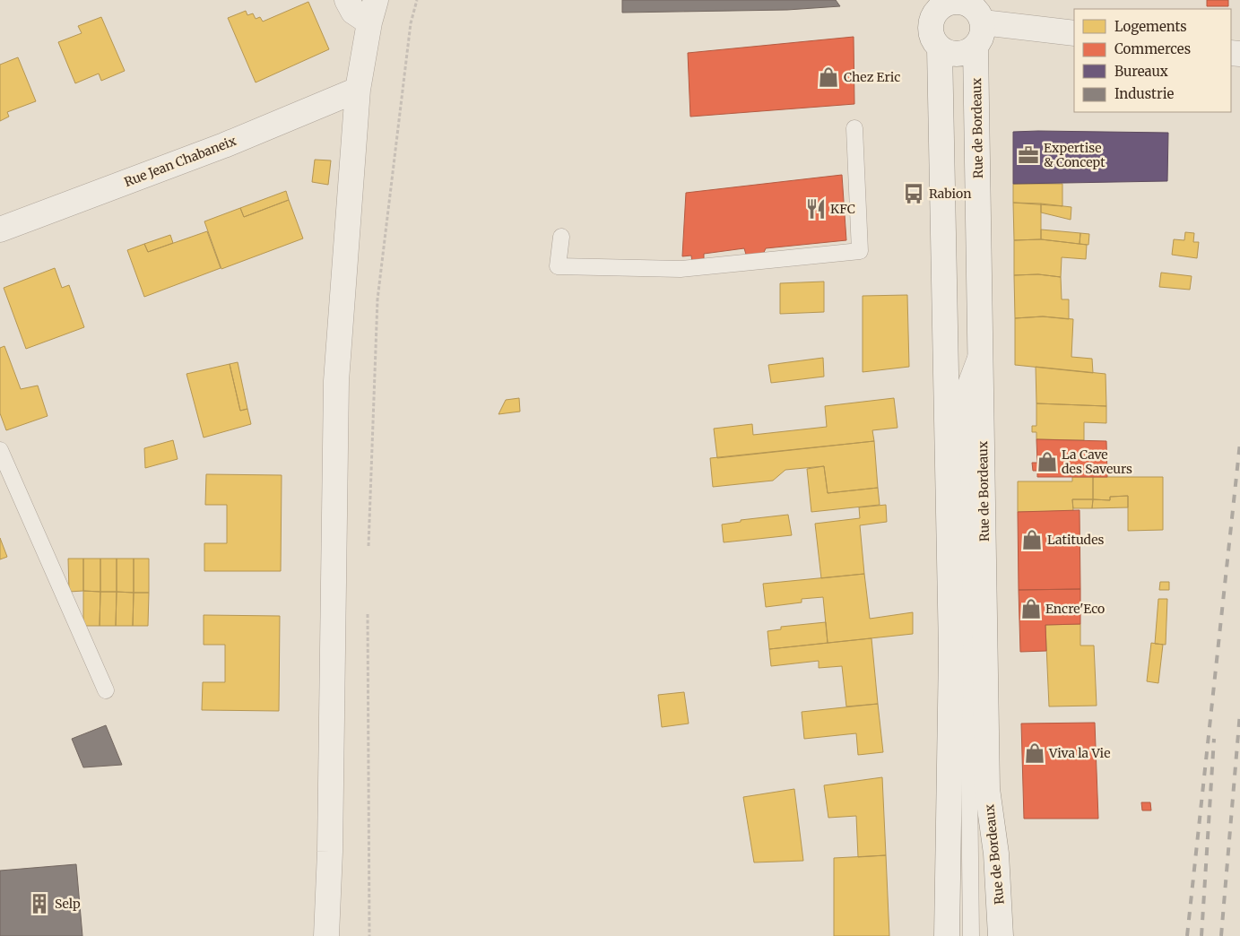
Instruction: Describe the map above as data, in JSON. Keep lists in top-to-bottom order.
{
  "streets": {
    "main road": ["Rue de Bordeaux", "Rue Jean Chabaneix"]
  },
  "places": {
    "shop": [
      "Chez Eric",
      "La Cave des Saveurs",
      "Latitudes",
      "Encre'Eco",
      "Viva la Vie"
    ],
    "office": ["Expertise & Concept"],
    "bus stop": ["Rabion"],
    "restaurant": ["KFC"],
    "building": ["Selp"]
  },
  "legend": [
    "Logements",
    "Commerces",
    "Bureaux",
    "Industrie"
  ]
}
